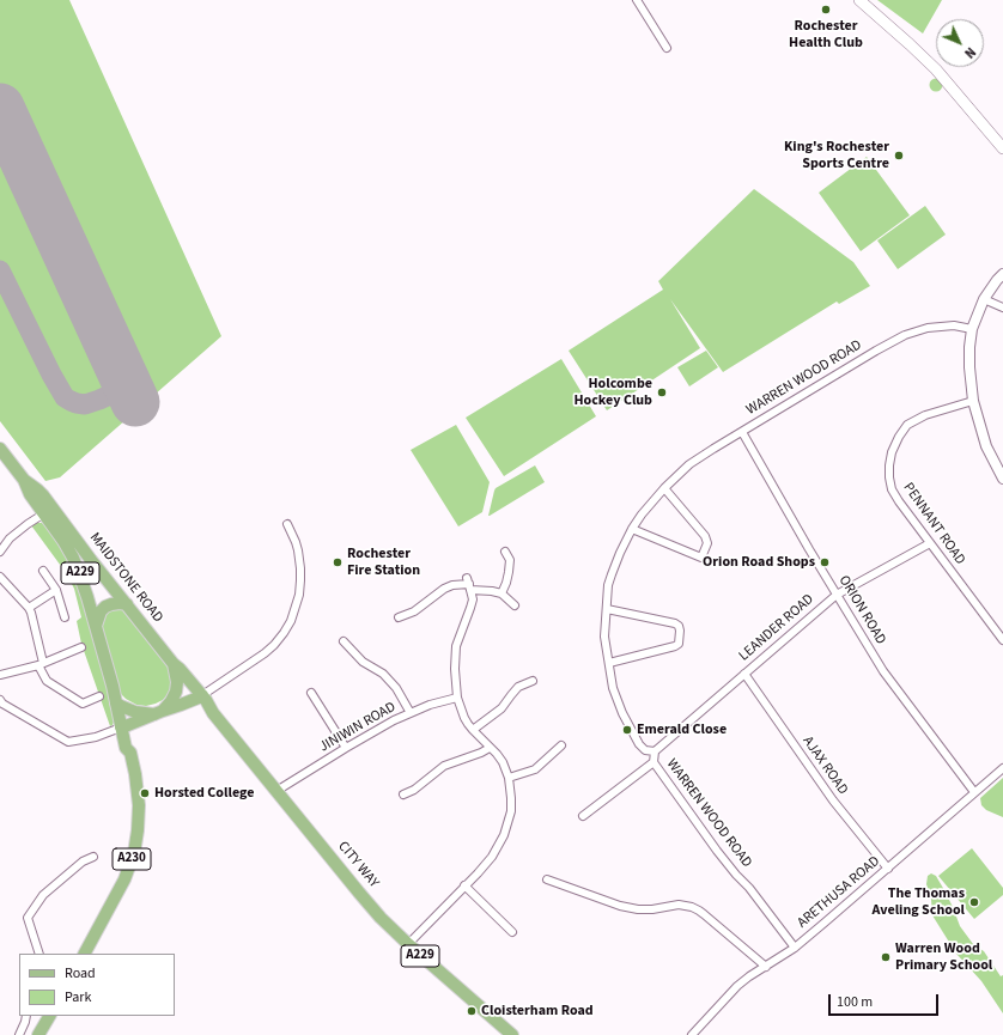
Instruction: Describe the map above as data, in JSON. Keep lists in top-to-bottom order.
{
  "streets": {
    "main road": [
      "A229",
      "MAIDSTONE ROAD",
      "A230",
      "CITY WAY"
    ],
    "street": [
      "WARREN WOOD ROAD",
      "PENNANT ROAD",
      "ORION ROAD",
      "LEANDER ROAD",
      "JINIWIN ROAD",
      "AJAX ROAD",
      "ARETHUSA ROAD"
    ]
  },
  "crossings": [
    ["WARREN WOOD ROAD", "ORION ROAD"],
    ["WARREN WOOD ROAD", "LEANDER ROAD"],
    ["WARREN WOOD ROAD", "ARETHUSA ROAD"],
    ["PENNANT ROAD", "LEANDER ROAD"],
    ["MAIDSTONE ROAD", "A230"],
    ["MAIDSTONE ROAD", "CITY WAY"],
    ["ORION ROAD", "LEANDER ROAD"],
    ["ORION ROAD", "ARETHUSA ROAD"],
    ["LEANDER ROAD", "AJAX ROAD"],
    ["JINIWIN ROAD", "CITY WAY"],
    ["AJAX ROAD", "ARETHUSA ROAD"]
  ],
  "places": [
    "Rochester Health Club",
    "King's Rochester Sports Centre",
    "Holcombe Hockey Club",
    "Rochester Fire Station",
    "Orion Road Shops",
    "Emerald Close",
    "Horsted College",
    "The Thomas Aveling School",
    "Warren Wood Primary School",
    "Cloisterham Road"
  ],
  "legend": ["Road", "Park"],
  "scale_bar": "100 m",
  "north": "bottom right"
}
